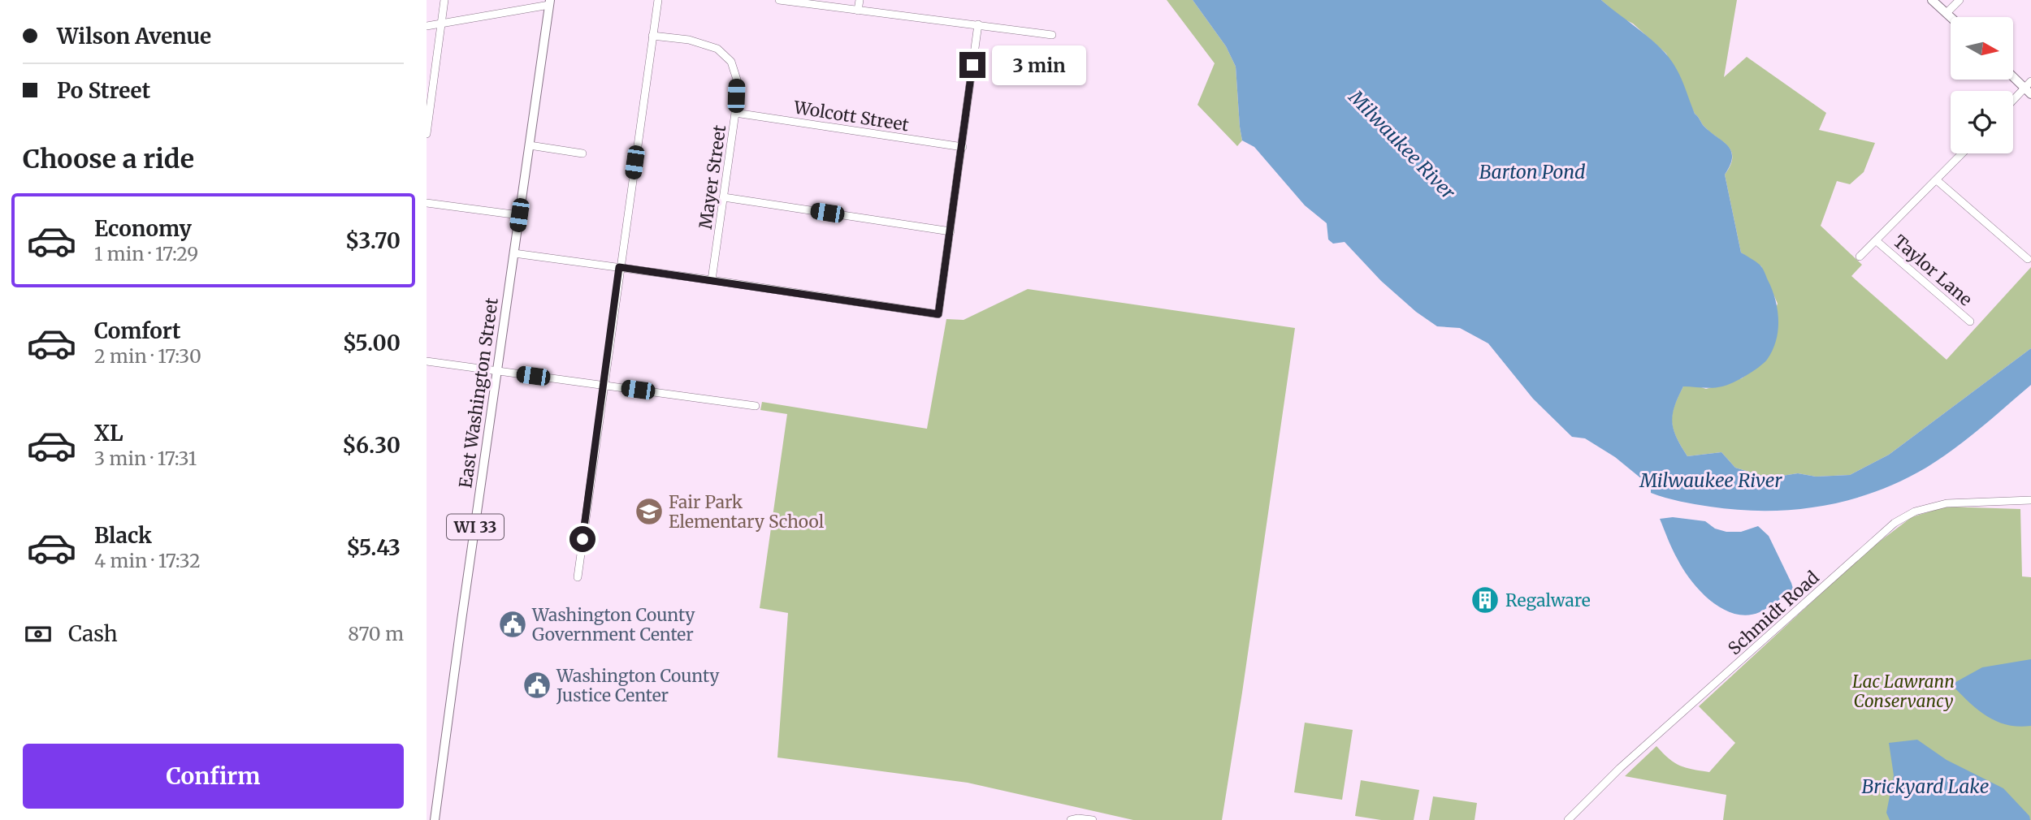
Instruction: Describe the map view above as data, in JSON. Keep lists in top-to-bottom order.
{
  "streets": {
    "main road": ["East Washington Street", "WI 33"],
    "street": [
      "Wolcott Street",
      "Mayer Street",
      "Taylor Lane",
      "Schmidt Road"
    ]
  },
  "crossings": [
    ["Wolcott Street", "Mayer Street"]
  ],
  "water": ["Milwaukee River", "Barton Pond", "Brickyard Lake"],
  "parks": ["Lac Lawrann Conservancy"],
  "places": {
    "school or university": ["Fair Park Elementary School"],
    "building": ["Regalware"],
    "public building": ["Washington County Government Center", "Washington County Justice Center"]
  },
  "north": "right",
  "page": {
    "banner": ["Wilson Avenue", "Po Street"],
    "bubble": "3 min",
    "heading": "Choose a ride",
    "list": [
      {
        "name": "Economy",
        "note": "1 min · 17:29",
        "value": "$3.70"
      },
      {
        "name": "Comfort",
        "note": "2 min · 17:30",
        "value": "$5.00"
      },
      {
        "name": "XL",
        "note": "3 min · 17:31",
        "value": "$6.30"
      },
      {
        "name": "Black",
        "note": "4 min · 17:32",
        "value": "$5.43"
      }
    ],
    "pay": ["Cash", "870 m"],
    "buttons": "Confirm"
  }
}
